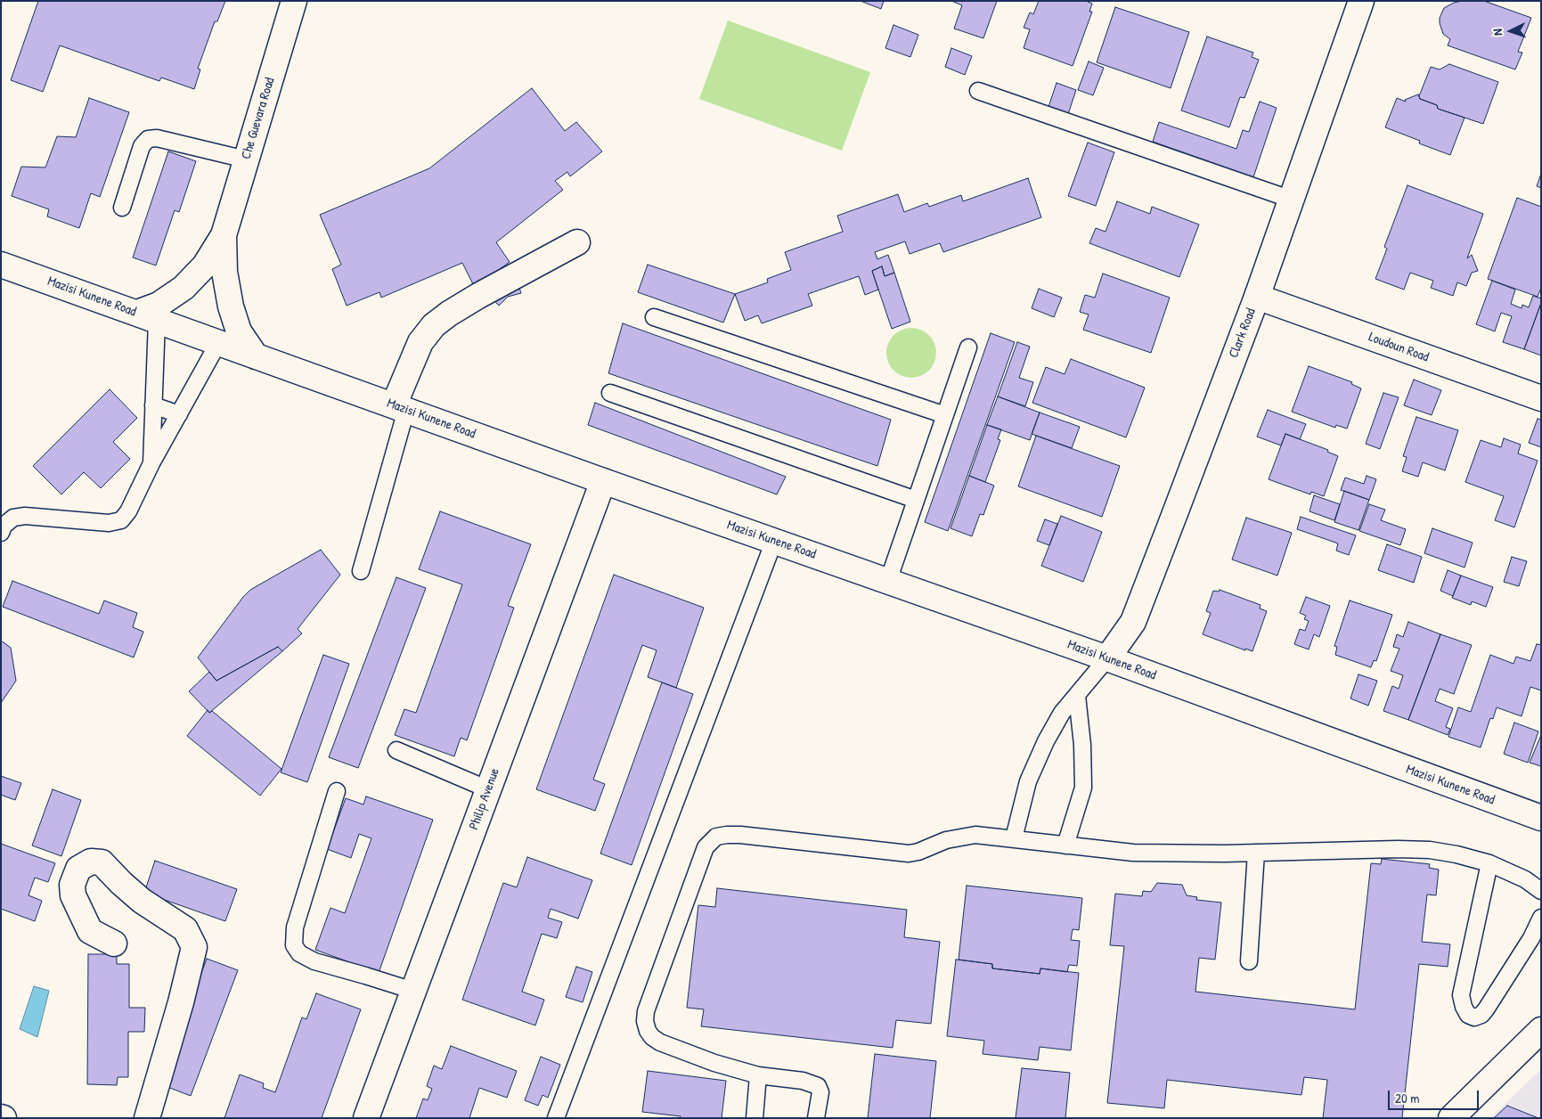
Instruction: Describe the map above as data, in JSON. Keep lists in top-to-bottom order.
{
  "streets": {
    "street": [
      "Che Guevara Road",
      "Mazisi Kunene Road",
      "Clark Road",
      "Loudoun Road",
      "Philip Avenue"
    ]
  },
  "crossings": [
    ["Che Guevara Road", "Mazisi Kunene Road"],
    ["Mazisi Kunene Road", "Clark Road"],
    ["Mazisi Kunene Road", "Philip Avenue"],
    ["Clark Road", "Loudoun Road"]
  ],
  "scale_bar": "20 m",
  "north": "left"
}
